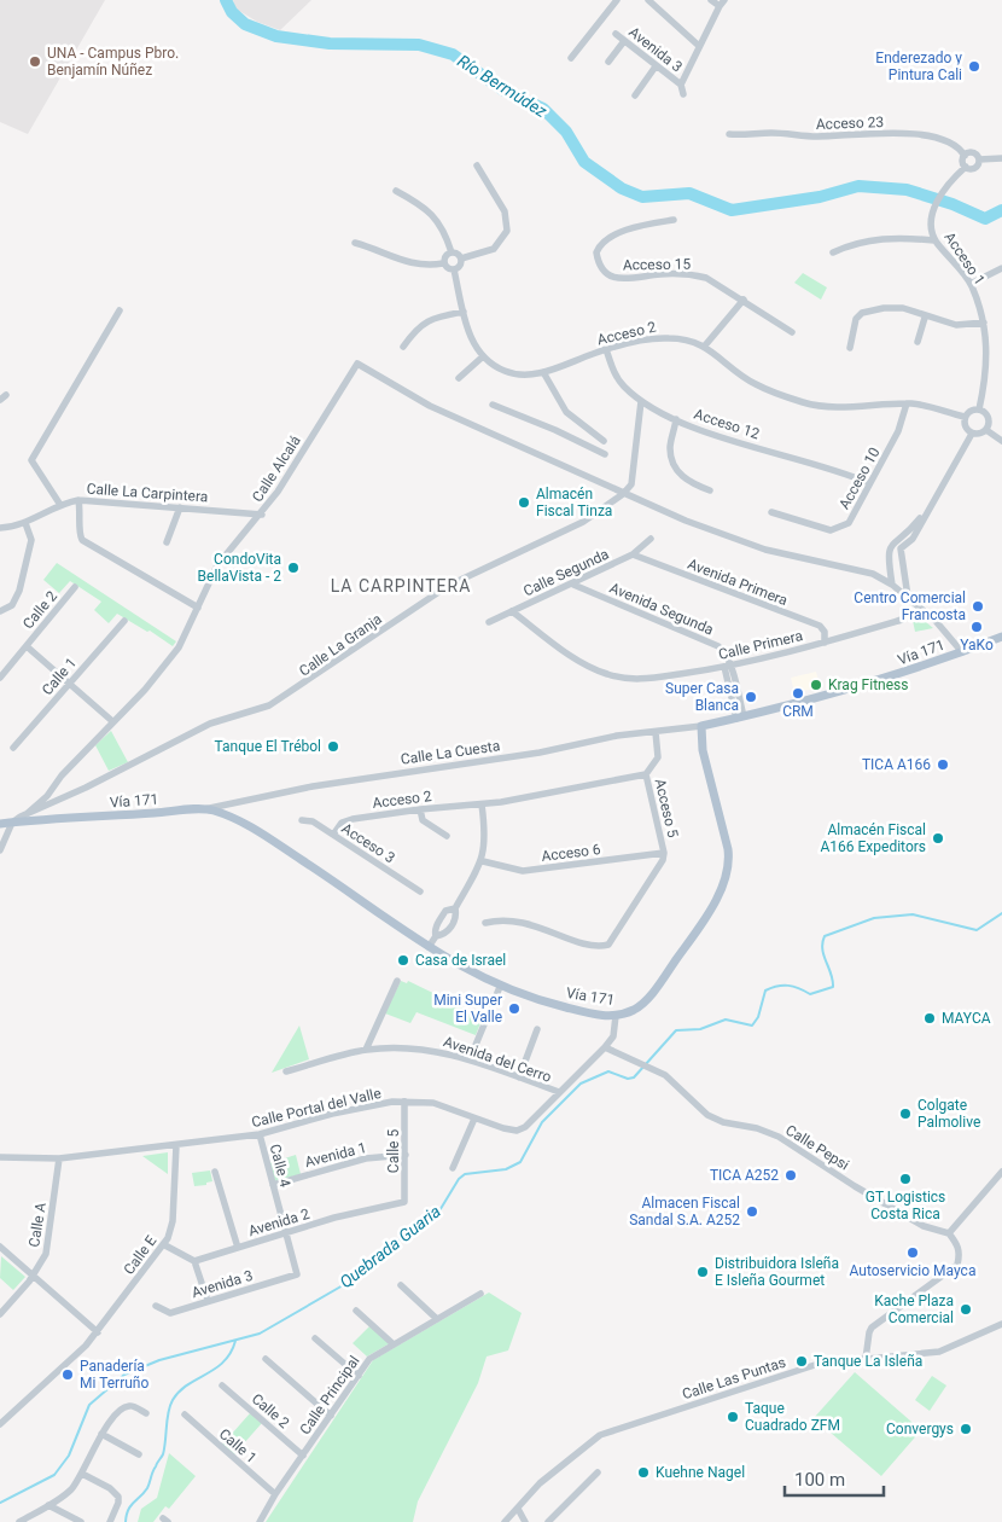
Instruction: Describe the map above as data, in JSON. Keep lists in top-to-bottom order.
{
  "streets": {
    "main road": ["Vía 171"],
    "street": [
      "Avenida 3",
      "Acceso 23",
      "Acceso 1",
      "Acceso 15",
      "Acceso 2",
      "Acceso 12",
      "Calle Alcalá",
      "Acceso 10",
      "Calle La Carpintera",
      "Calle Segunda",
      "Avenida Primera",
      "Avenida Segunda",
      "Calle 2",
      "Calle La Granja",
      "Calle Primera",
      "Calle 1",
      "Calle La Cuesta",
      "Acceso 5",
      "Acceso 3",
      "Acceso 6",
      "Avenida del Cerro",
      "Calle Portal del Valle",
      "Calle Pepsi",
      "Calle 5",
      "Avenida 1",
      "Calle 4",
      "Avenida 2",
      "Calle A",
      "Calle E",
      "Calle Las Puntas",
      "Calle Principal"
    ]
  },
  "crossings": [
    ["Avenida 3", "Calle 4"],
    ["Acceso 23", "Acceso 1"],
    ["Acceso 1", "Acceso 2"],
    ["Acceso 2", "Acceso 12"],
    ["Acceso 2", "Acceso 10"],
    ["Acceso 2", "Acceso 5"],
    ["Acceso 2", "Acceso 3"],
    ["Acceso 12", "Acceso 10"],
    ["Calle Alcalá", "Calle La Carpintera"],
    ["Calle Alcalá", "Calle La Granja"],
    ["Calle Segunda", "Avenida Primera"],
    ["Calle Segunda", "Avenida Segunda"],
    ["Calle Segunda", "Calle Primera"],
    ["Avenida Primera", "Calle Primera"],
    ["Avenida Segunda", "Calle Primera"],
    ["Calle 2", "Calle Principal"],
    ["Calle La Granja", "Vía 171"],
    ["Vía 171", "Calle La Cuesta"],
    ["Vía 171", "Calle Portal del Valle"],
    ["Calle 1", "Calle Principal"],
    ["Acceso 5", "Acceso 6"],
    ["Avenida del Cerro", "Calle Portal del Valle"],
    ["Calle Portal del Valle", "Calle Pepsi"],
    ["Calle Portal del Valle", "Calle 5"],
    ["Calle Portal del Valle", "Calle 4"],
    ["Calle Portal del Valle", "Calle A"],
    ["Calle Portal del Valle", "Calle E"],
    ["Calle 5", "Avenida 1"],
    ["Calle 5", "Avenida 2"],
    ["Avenida 1", "Calle 4"],
    ["Calle 4", "Avenida 2"]
  ],
  "districts": ["LA CARPINTERA"],
  "water": ["Río Bermúdez", "Quebrada Guaria"],
  "places": [
    "UNA - Campus Pbro. Benjamín Núñez",
    "Enderezado y Pintura Cali",
    "Almacén Fiscal Tinza",
    "CondoVita BellaVista - 2",
    "Centro Comercial Francosta",
    "YaKo",
    "Krag Fitness",
    "CRM",
    "Super Casa Blanca",
    "Tanque El Trébol",
    "TICA A166",
    "Almacén Fiscal A166 Expeditors",
    "Casa de Israel",
    "Mini Super El Valle",
    "MAYCA",
    "Colgate Palmolive",
    "TICA A252",
    "GT Logistics Costa Rica",
    "Almacen Fiscal Sandal S.A. A252",
    "Autoservicio Mayca",
    "Distribuidora Isleña E Isleña Gourmet",
    "Kache Plaza Comercial",
    "Tanque La Isleña",
    "Panadería Mi Terruño",
    "Taque Cuadrado ZFM",
    "Convergys",
    "Kuehne Nagel"
  ],
  "scale_bar": "100 m"
}
